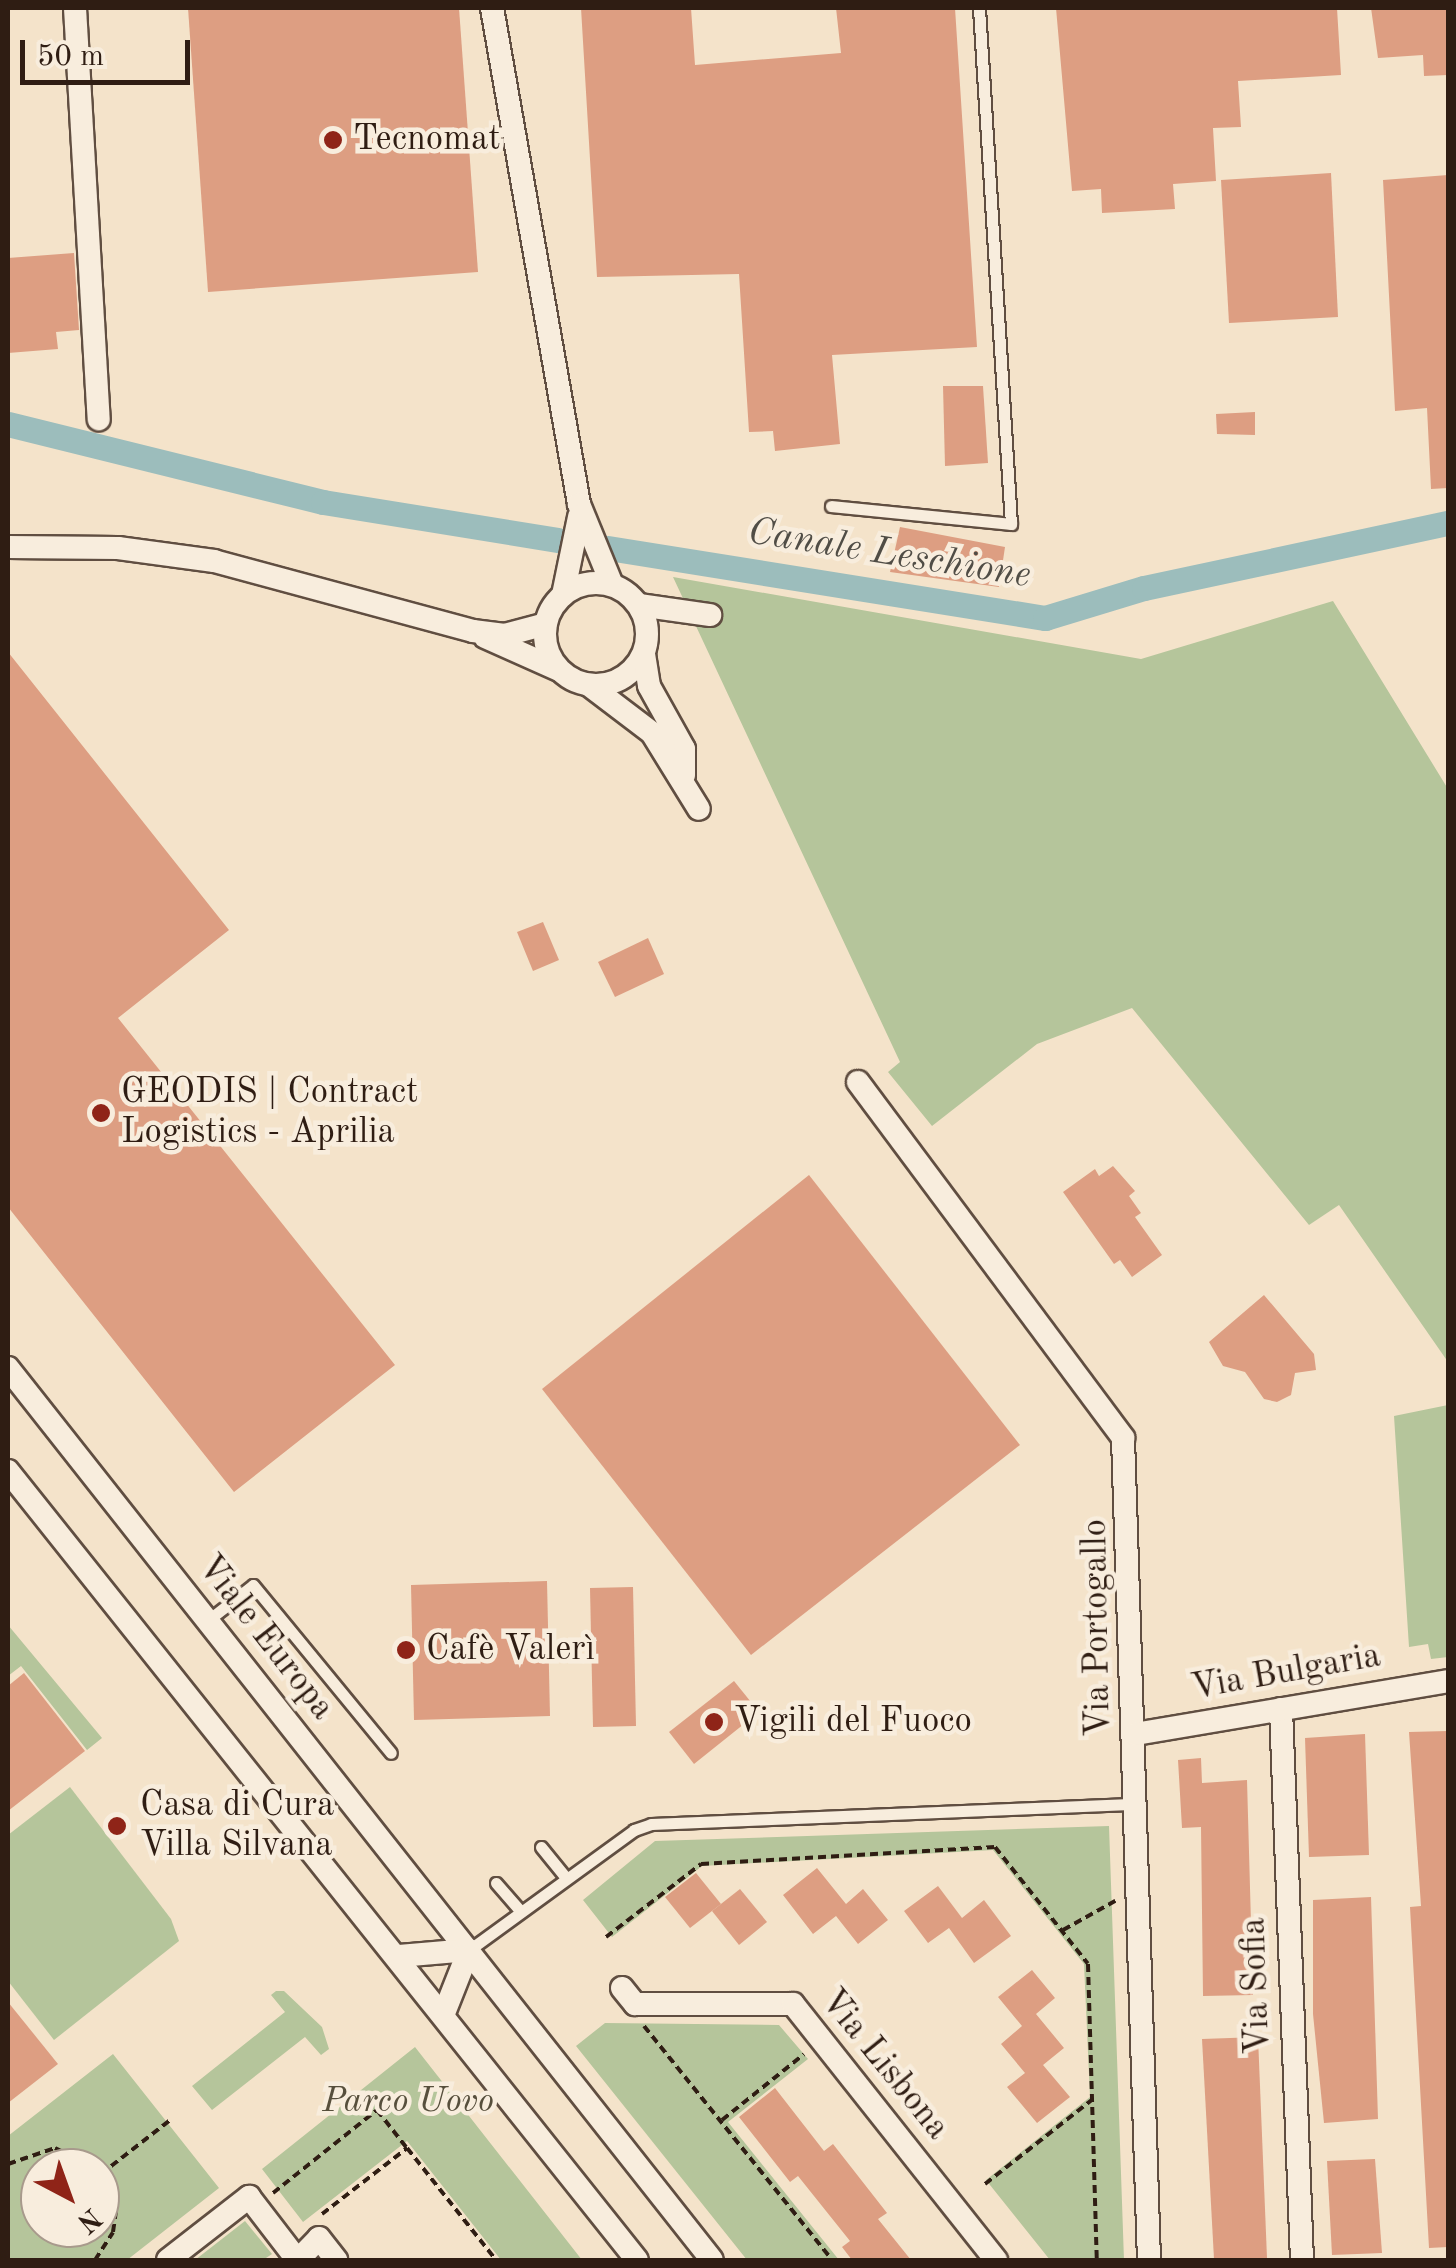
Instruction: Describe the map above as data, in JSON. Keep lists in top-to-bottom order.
{
  "streets": {
    "street": [
      "Via Portogallo",
      "Viale Europa",
      "Via Bulgaria",
      "Via Sofia",
      "Via Lisbona"
    ]
  },
  "crossings": [
    ["Via Portogallo", "Via Bulgaria"],
    ["Via Bulgaria", "Via Sofia"]
  ],
  "water": ["Canale Leschione"],
  "parks": ["Parco Uovo"],
  "places": [
    "Tecnomat",
    "GEODIS | Contract Logistics - Aprilia",
    "Cafè Valerì",
    "Vigili del Fuoco",
    "Casa di Cura Villa Silvana"
  ],
  "scale_bar": "50 m",
  "north": "bottom right"
}
